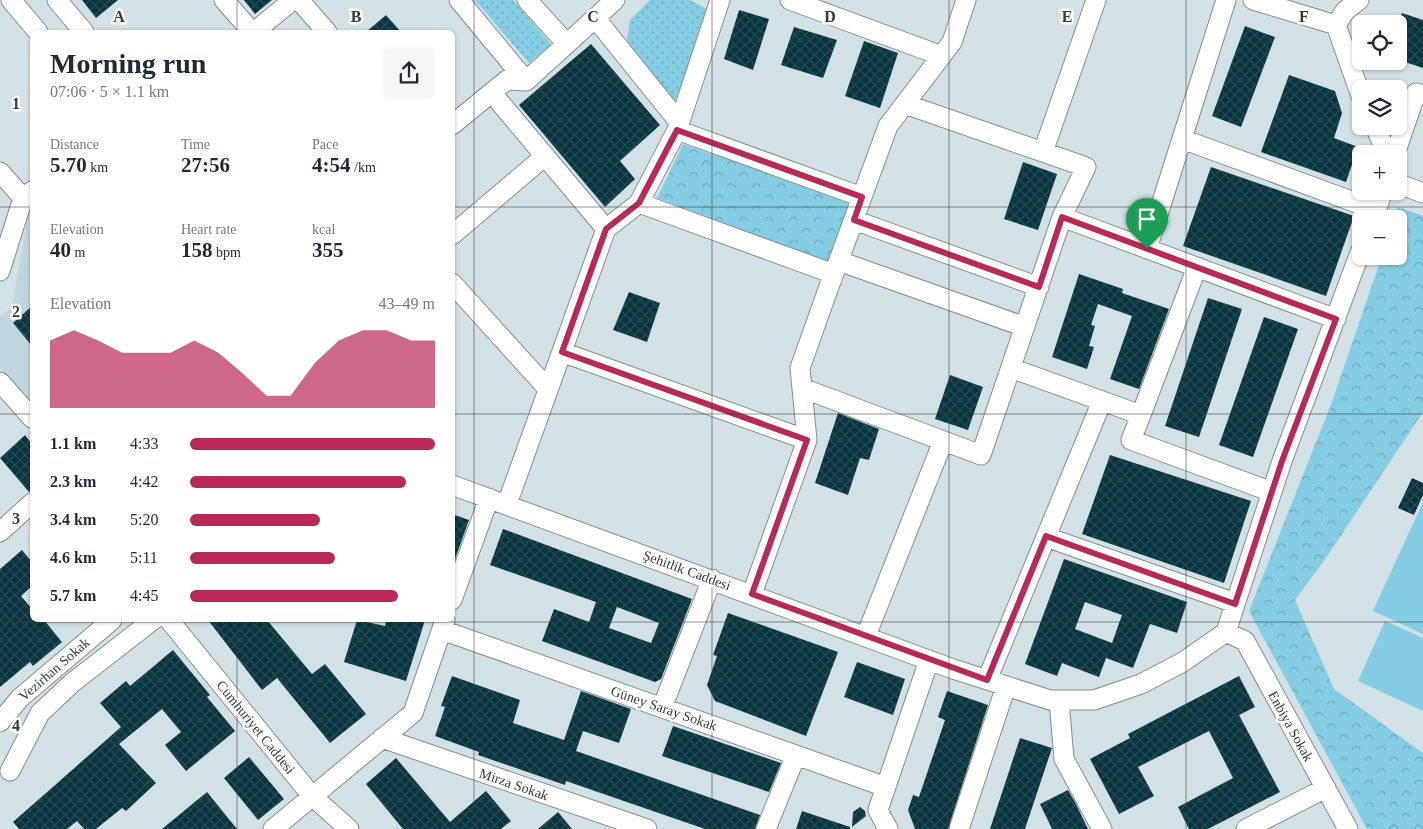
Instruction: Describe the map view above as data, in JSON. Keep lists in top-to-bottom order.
{
  "streets": {
    "street": [
      "Şehitlik Caddesi",
      "Vezirhan Sokak",
      "Güney Saray Sokak",
      "Enbiya Sokak",
      "Cumhuriyet Caddesi",
      "Mirza Sokak"
    ]
  },
  "crossings": [
    ["Şehitlik Caddesi", "Enbiya Sokak"]
  ],
  "page": {
    "map_buttons": ["+", "−"],
    "heading": ["Morning run", "07:06 · 5 × 1.1 km"],
    "stats": [
      ["Distance", "5.70 km"],
      ["Time", "27:56"],
      ["Pace", "4:54 /km"],
      ["Elevation", "40 m"],
      ["Heart rate", "158 bpm"],
      ["kcal", "355"]
    ],
    "chart": ["Elevation", "43–49 m"],
    "list": [
      {
        "name": "1.1 km",
        "note": "4:33"
      },
      {
        "name": "2.3 km",
        "note": "4:42"
      },
      {
        "name": "3.4 km",
        "note": "5:20"
      },
      {
        "name": "4.6 km",
        "note": "5:11"
      },
      {
        "name": "5.7 km",
        "note": "4:45"
      }
    ]
  },
  "grid": {
    "columns": [
      "A",
      "B",
      "C",
      "D",
      "E",
      "F"
    ],
    "rows": [
      "1",
      "2",
      "3",
      "4"
    ]
  }
}
